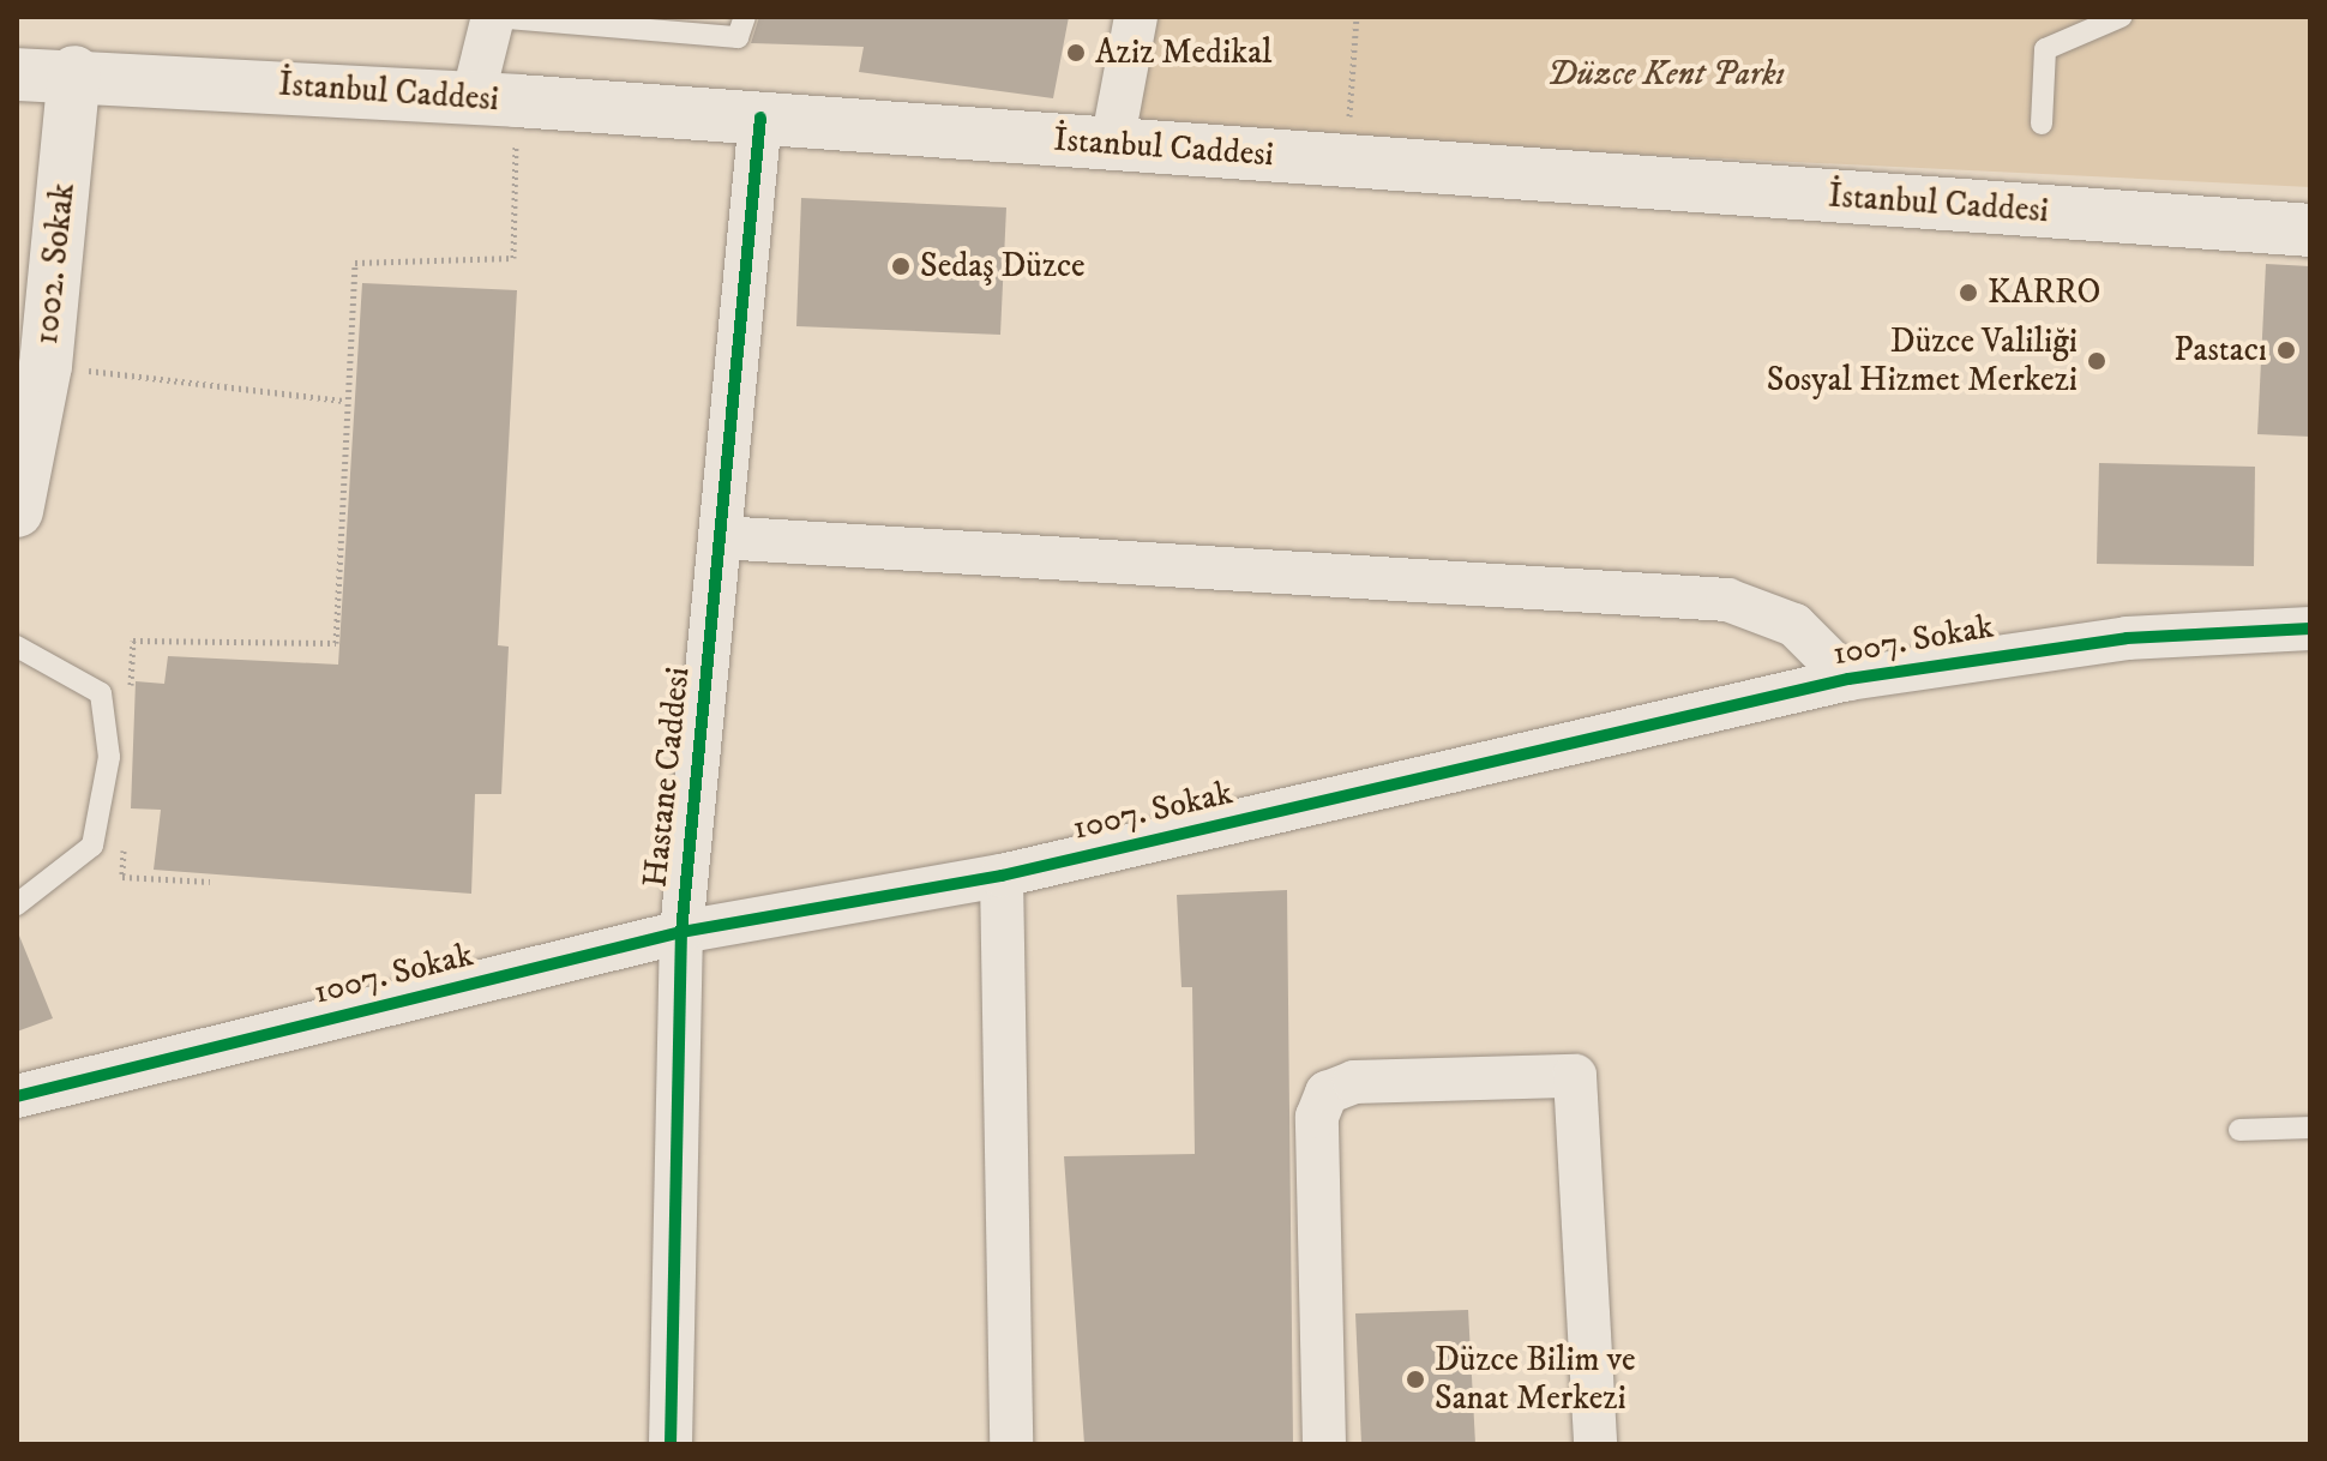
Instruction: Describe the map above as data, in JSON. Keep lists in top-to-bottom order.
{
  "streets": {
    "main road": ["İstanbul Caddesi", "1002. Sokak"],
    "street": ["1007. Sokak", "Hastane Caddesi"]
  },
  "crossings": [
    ["İstanbul Caddesi", "1002. Sokak"],
    ["İstanbul Caddesi", "Hastane Caddesi"],
    ["1007. Sokak", "Hastane Caddesi"]
  ],
  "parks": ["Düzce Kent Parkı"],
  "places": [
    "Aziz Medikal",
    "Sedaş Düzce",
    "KARRO",
    "Pastacı",
    "Düzce Valiliği Sosyal Hizmet Merkezi",
    "Düzce Bilim ve Sanat Merkezi"
  ]
}
